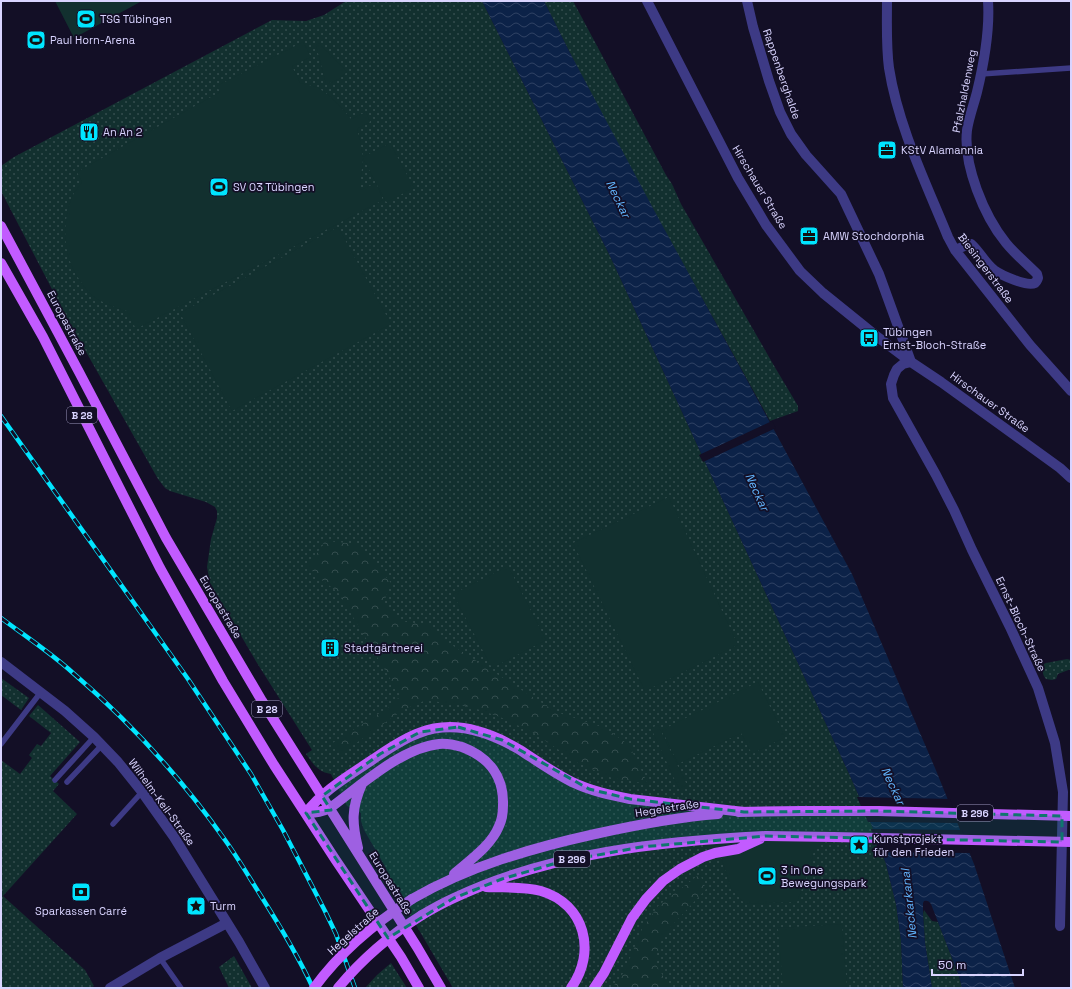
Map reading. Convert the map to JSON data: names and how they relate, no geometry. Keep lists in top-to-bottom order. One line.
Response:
{"streets":{"main road":["Europastraße","B 28","Hegelstraße","B 296"],"street":["Rappenberghalde","Pfalzhaldenweg","Hirschauer Straße","Biesingerstraße","Ernst-Bloch-Straße","Wilhelm-Keil-Straße"]},"crossings":[["Rappenberghalde","Hirschauer Straße"],["Rappenberghalde","Ernst-Bloch-Straße"],["Pfalzhaldenweg","Biesingerstraße"],["Hirschauer Straße","Ernst-Bloch-Straße"]],"water":["Neckar","Neckarkanal"],"places":{"sports":["TSG Tübingen","Paul Horn-Arena","SV 03 Tübingen","3 in One Bewegungspark"],"restaurant":["An An 2"],"office":["KStV Alamannia","AMW Stochdorphia"],"bus stop":["Tübingen Ernst-Bloch-Straße"],"building":["Stadtgärtnerei"],"place":["Kunstprojekt für den Frieden","Turm"],"bank":["Sparkassen Carré"]},"scale_bar":"50 m"}
